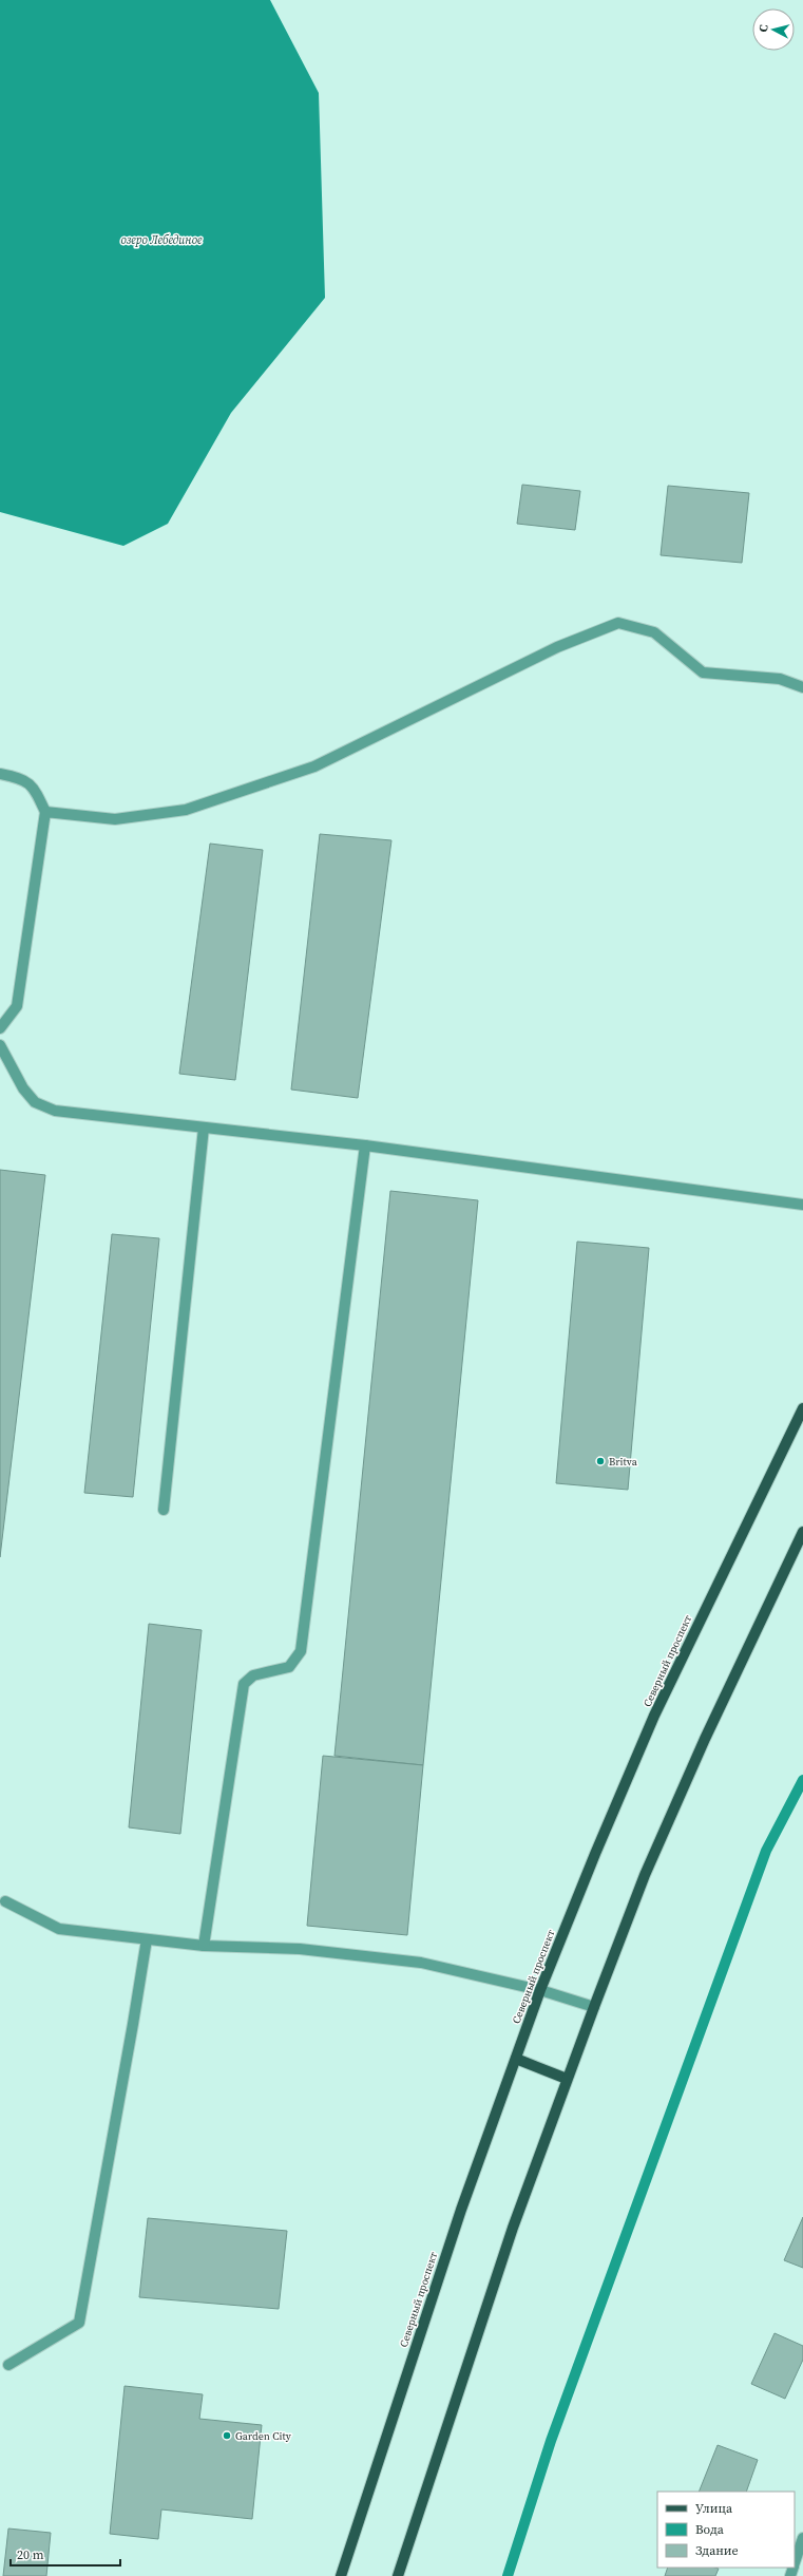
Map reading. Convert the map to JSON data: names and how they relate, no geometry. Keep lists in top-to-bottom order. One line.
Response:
{"streets":{"main road":["Северный проспект"]},"water":["озеро Лебединое"],"places":["Britva","Garden City"],"legend":["Улица","Вода","Здание"],"scale_bar":"20 m","north":"left"}
